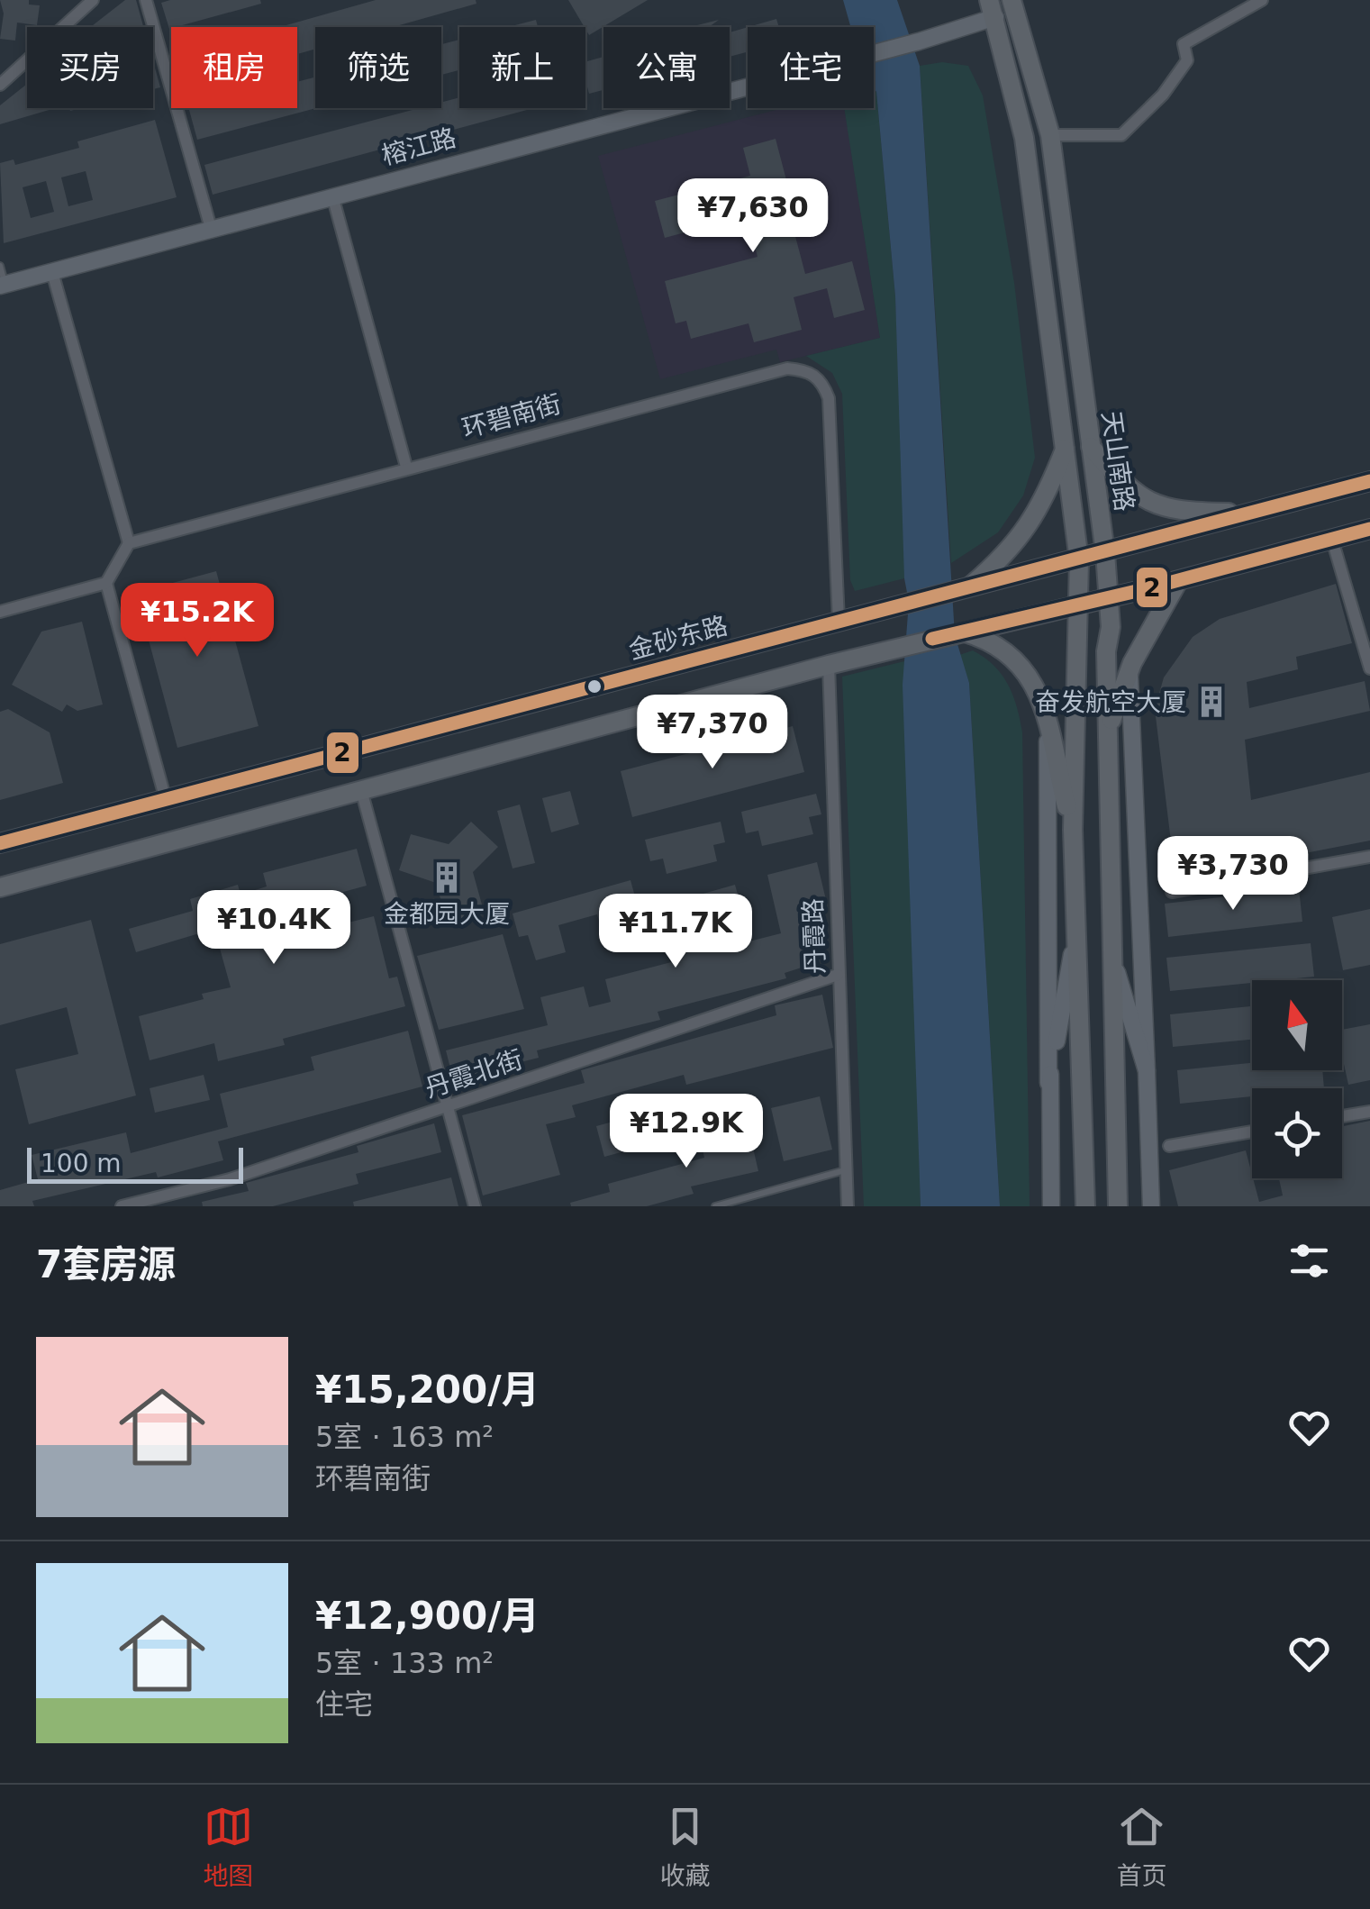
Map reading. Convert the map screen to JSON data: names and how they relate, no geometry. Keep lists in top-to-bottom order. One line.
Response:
{"streets":{"main road":["榕江路","天山南路","金砂东路"],"street":["环碧南街","丹霞路","丹霞北街"]},"crossings":[["榕江路","天山南路"],["环碧南街","金砂东路"],["天山南路","金砂东路"],["丹霞路","丹霞北街"]],"places":{"building":["奋发航空大厦","金都园大厦"]},"lines":["transit line 2"],"scale_bar":"100 m","north":"top","page":{"chip":["买房","租房","筛选","新上","公寓","住宅"],"price":["¥7,630","¥15.2K","¥7,370","¥3,730","¥10.4K","¥11.7K","¥12.9K"],"scale":"100 m","heading":"7套房源","list":[{"name":"¥15,200/月","note":"5室 · 163 m² · 环碧南街"},{"name":"¥12,900/月","note":"5室 · 133 m² · 住宅"}],"tabs":["地图","收藏","首页"]}}
